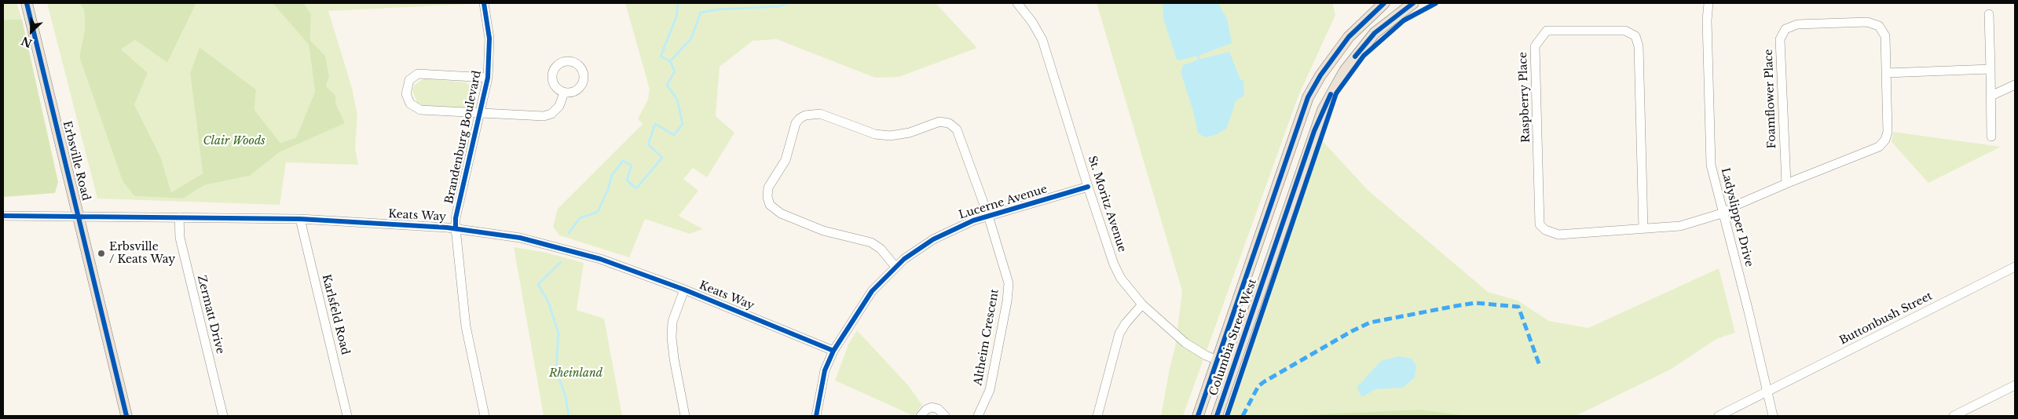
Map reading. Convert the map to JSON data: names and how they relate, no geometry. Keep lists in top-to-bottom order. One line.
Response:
{"streets":{"main road":["Erbsville Road","Columbia Street West"],"street":["Raspberry Place","Foamflower Place","Brandenburg Boulevard","Lucerne Avenue","St. Moritz Avenue","Keats Way","Ladyslipper Drive","Zermatt Drive","Karlsfeld Road","Buttonbush Street","Altheim Crescent"]},"crossings":[["Raspberry Place","Foamflower Place"],["Raspberry Place","Ladyslipper Drive"],["Foamflower Place","Ladyslipper Drive"],["Brandenburg Boulevard","Keats Way"],["Erbsville Road","Keats Way"],["Lucerne Avenue","St. Moritz Avenue"],["Lucerne Avenue","Keats Way"],["Lucerne Avenue","Altheim Crescent"],["St. Moritz Avenue","Columbia Street West"],["Keats Way","Zermatt Drive"],["Keats Way","Karlsfeld Road"],["Ladyslipper Drive","Buttonbush Street"]],"parks":["Clair Woods","Rheinland"],"places":["Erbsville / Keats Way"],"north":"bottom left"}
